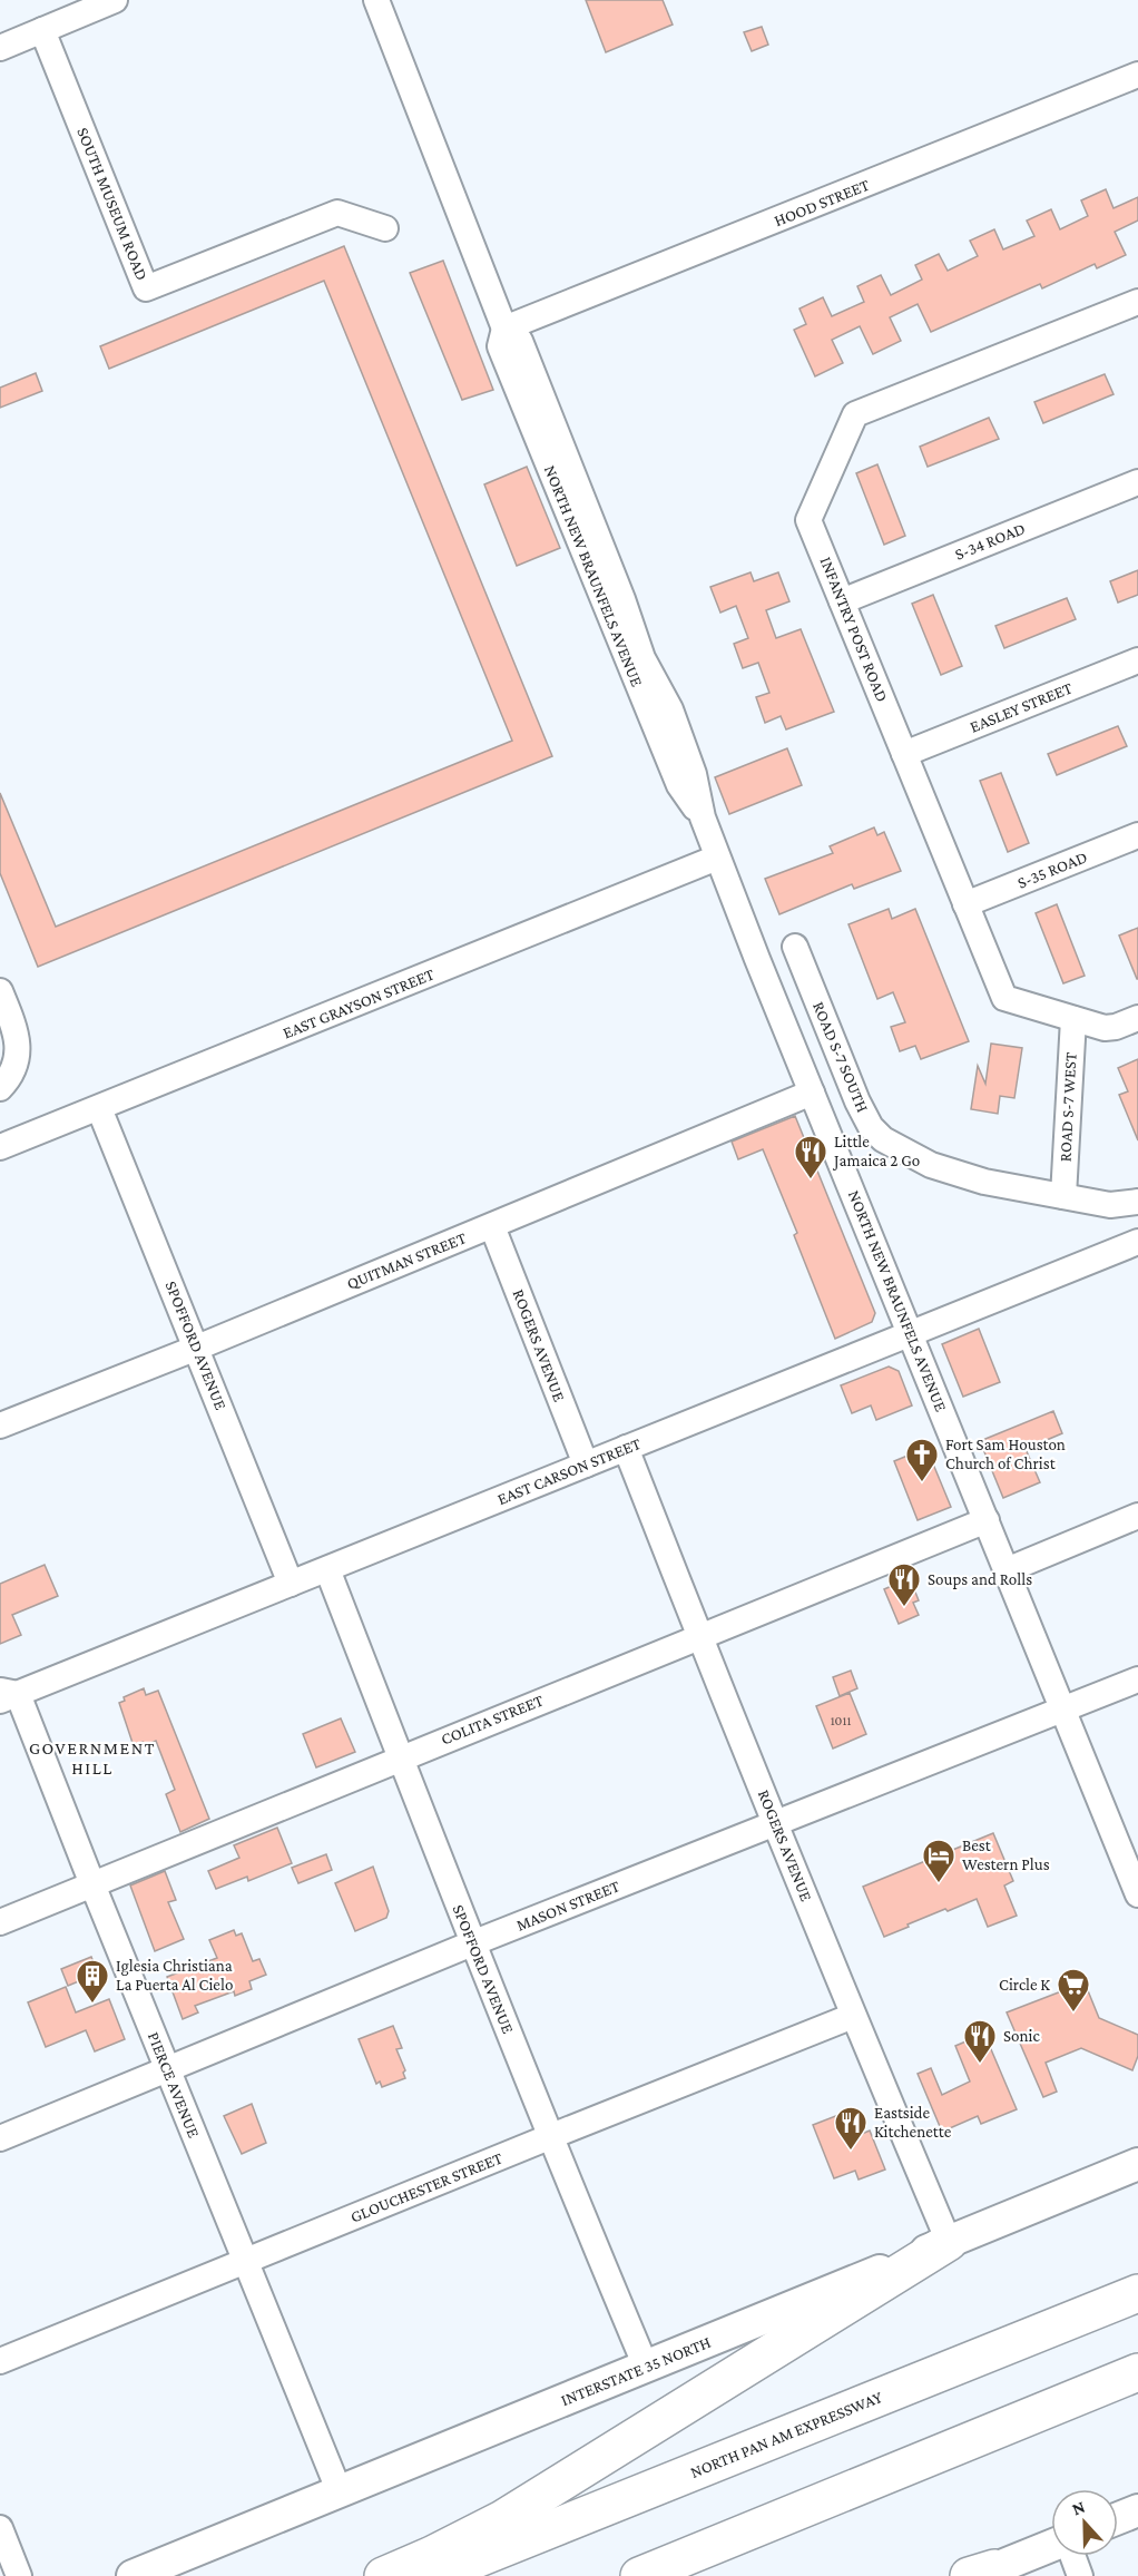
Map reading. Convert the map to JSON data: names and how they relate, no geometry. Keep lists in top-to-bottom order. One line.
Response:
{"streets":{"highway":["NORTH PAN AM EXPRESSWAY"],"main road":["INTERSTATE 35 NORTH"],"street":["HOOD STREET","SOUTH MUSEUM ROAD","S-34 ROAD","NORTH NEW BRAUNFELS AVENUE","INFANTRY POST ROAD","EASLEY STREET","S-35 ROAD","EAST GRAYSON STREET","ROAD S-7 SOUTH","ROAD S-7 WEST","QUITMAN STREET","SPOFFORD AVENUE","ROGERS AVENUE","EAST CARSON STREET","COLITA STREET","MASON STREET","PIERCE AVENUE","GLOUCHESTER STREET"]},"crossings":[["HOOD STREET","NORTH NEW BRAUNFELS AVENUE"],["S-34 ROAD","INFANTRY POST ROAD"],["NORTH NEW BRAUNFELS AVENUE","EAST GRAYSON STREET"],["NORTH NEW BRAUNFELS AVENUE","QUITMAN STREET"],["NORTH NEW BRAUNFELS AVENUE","EAST CARSON STREET"],["NORTH NEW BRAUNFELS AVENUE","COLITA STREET"],["NORTH NEW BRAUNFELS AVENUE","MASON STREET"],["INFANTRY POST ROAD","EASLEY STREET"],["INFANTRY POST ROAD","S-35 ROAD"],["INFANTRY POST ROAD","ROAD S-7 WEST"],["EAST GRAYSON STREET","SPOFFORD AVENUE"],["ROAD S-7 SOUTH","ROAD S-7 WEST"],["QUITMAN STREET","SPOFFORD AVENUE"],["QUITMAN STREET","ROGERS AVENUE"],["SPOFFORD AVENUE","EAST CARSON STREET"],["SPOFFORD AVENUE","COLITA STREET"],["SPOFFORD AVENUE","MASON STREET"],["SPOFFORD AVENUE","GLOUCHESTER STREET"],["SPOFFORD AVENUE","INTERSTATE 35 NORTH"],["ROGERS AVENUE","EAST CARSON STREET"],["ROGERS AVENUE","COLITA STREET"],["ROGERS AVENUE","MASON STREET"],["ROGERS AVENUE","GLOUCHESTER STREET"],["ROGERS AVENUE","INTERSTATE 35 NORTH"],["EAST CARSON STREET","PIERCE AVENUE"],["COLITA STREET","PIERCE AVENUE"],["MASON STREET","PIERCE AVENUE"],["PIERCE AVENUE","GLOUCHESTER STREET"],["PIERCE AVENUE","INTERSTATE 35 NORTH"]],"districts":["GOVERNMENT HILL"],"places":{"restaurant":["Little Jamaica 2 Go","Soups and Rolls","Sonic","Eastside Kitchenette"],"church":["Fort Sam Houston Church of Christ"],"hotel":["Best Western Plus"],"building":["Iglesia Christiana La Puerta Al Cielo"],"supermarket":["Circle K"]},"house_numbers":["1011"],"north":"top"}
